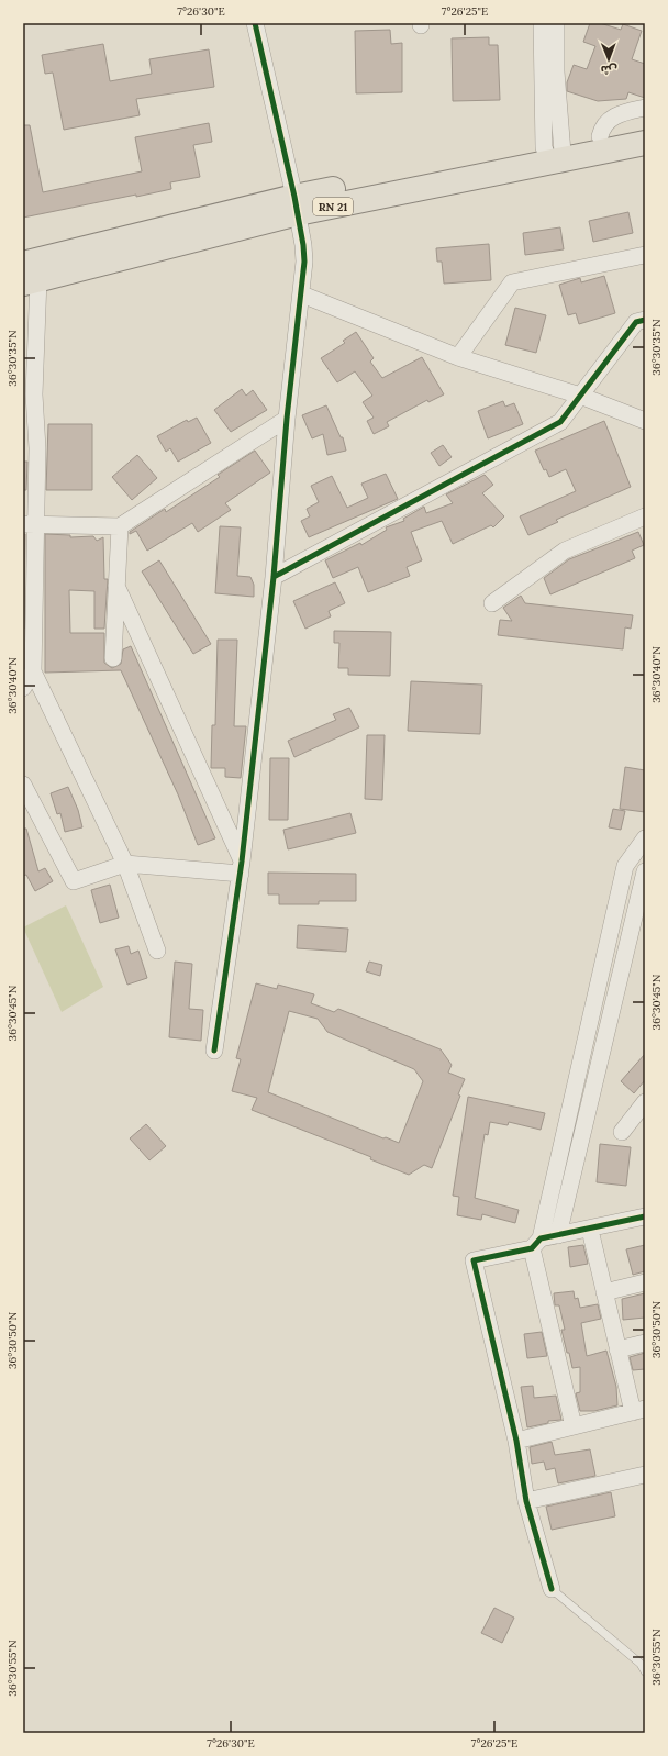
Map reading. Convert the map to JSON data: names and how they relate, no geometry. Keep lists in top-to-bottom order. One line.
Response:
{"streets":{"main road":["RN 21"]},"north":"bottom","coordinates":["7°26'30\"E","7°26'25\"E","36°30'35\"N","36°30'40\"N","36°30'45\"N","36°30'50\"N","36°30'55\"N"]}
